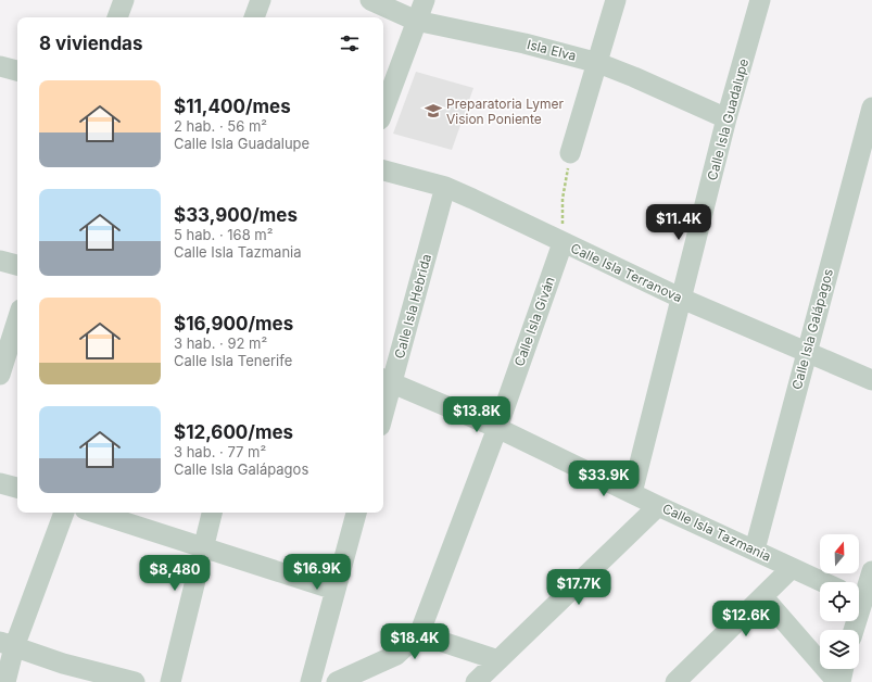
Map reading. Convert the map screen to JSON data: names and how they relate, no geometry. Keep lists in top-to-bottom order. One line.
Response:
{"streets":{"street":["Isla Elva","Calle Isla Guadalupe","Calle Isla Terranova","Calle Isla Hebrida","Calle Isla Giván","Calle Isla Galápagos","Calle Isla Tazmania"]},"crossings":[["Isla Elva","Calle Isla Guadalupe"],["Calle Isla Guadalupe","Calle Isla Terranova"],["Calle Isla Guadalupe","Calle Isla Tazmania"],["Calle Isla Terranova","Calle Isla Hebrida"],["Calle Isla Terranova","Calle Isla Giván"],["Calle Isla Terranova","Calle Isla Galápagos"],["Calle Isla Hebrida","Calle Isla Tazmania"],["Calle Isla Giván","Calle Isla Tazmania"],["Calle Isla Galápagos","Calle Isla Tazmania"]],"places":{"school or university":["Preparatoria Lymer Vision Poniente"]},"north":"top","page":{"heading":"8 viviendas","list":[{"name":"$11,400/mes","note":"2 hab. · 56 m² · Calle Isla Guadalupe"},{"name":"$33,900/mes","note":"5 hab. · 168 m² · Calle Isla Tazmania"},{"name":"$16,900/mes","note":"3 hab. · 92 m² · Calle Isla Tenerife"},{"name":"$12,600/mes","note":"3 hab. · 77 m² · Calle Isla Galápagos"}],"price":["$11.4K","$13.8K","$33.9K","$16.9K","$8,480","$17.7K","$12.6K","$18.4K"]}}
